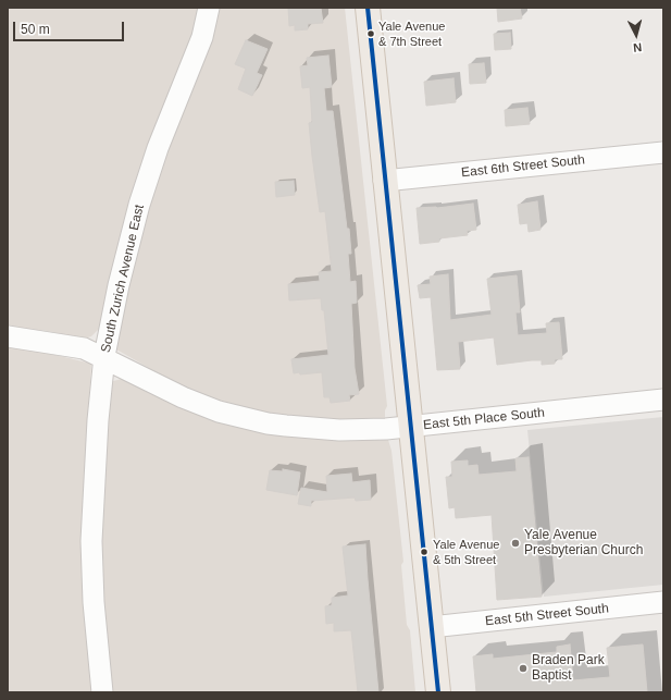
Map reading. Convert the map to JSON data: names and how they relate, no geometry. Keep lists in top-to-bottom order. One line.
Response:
{"streets":{"street":["East 6th Street South","South Zurich Avenue East","East 5th Place South","East 5th Street South"]},"crossings":[["South Zurich Avenue East","East 5th Place South"]],"places":["Yale Avenue & 7th Street","Yale Avenue Presbyterian Church","Yale Avenue & 5th Street","Braden Park Baptist"],"scale_bar":"50 m","north":"bottom"}
